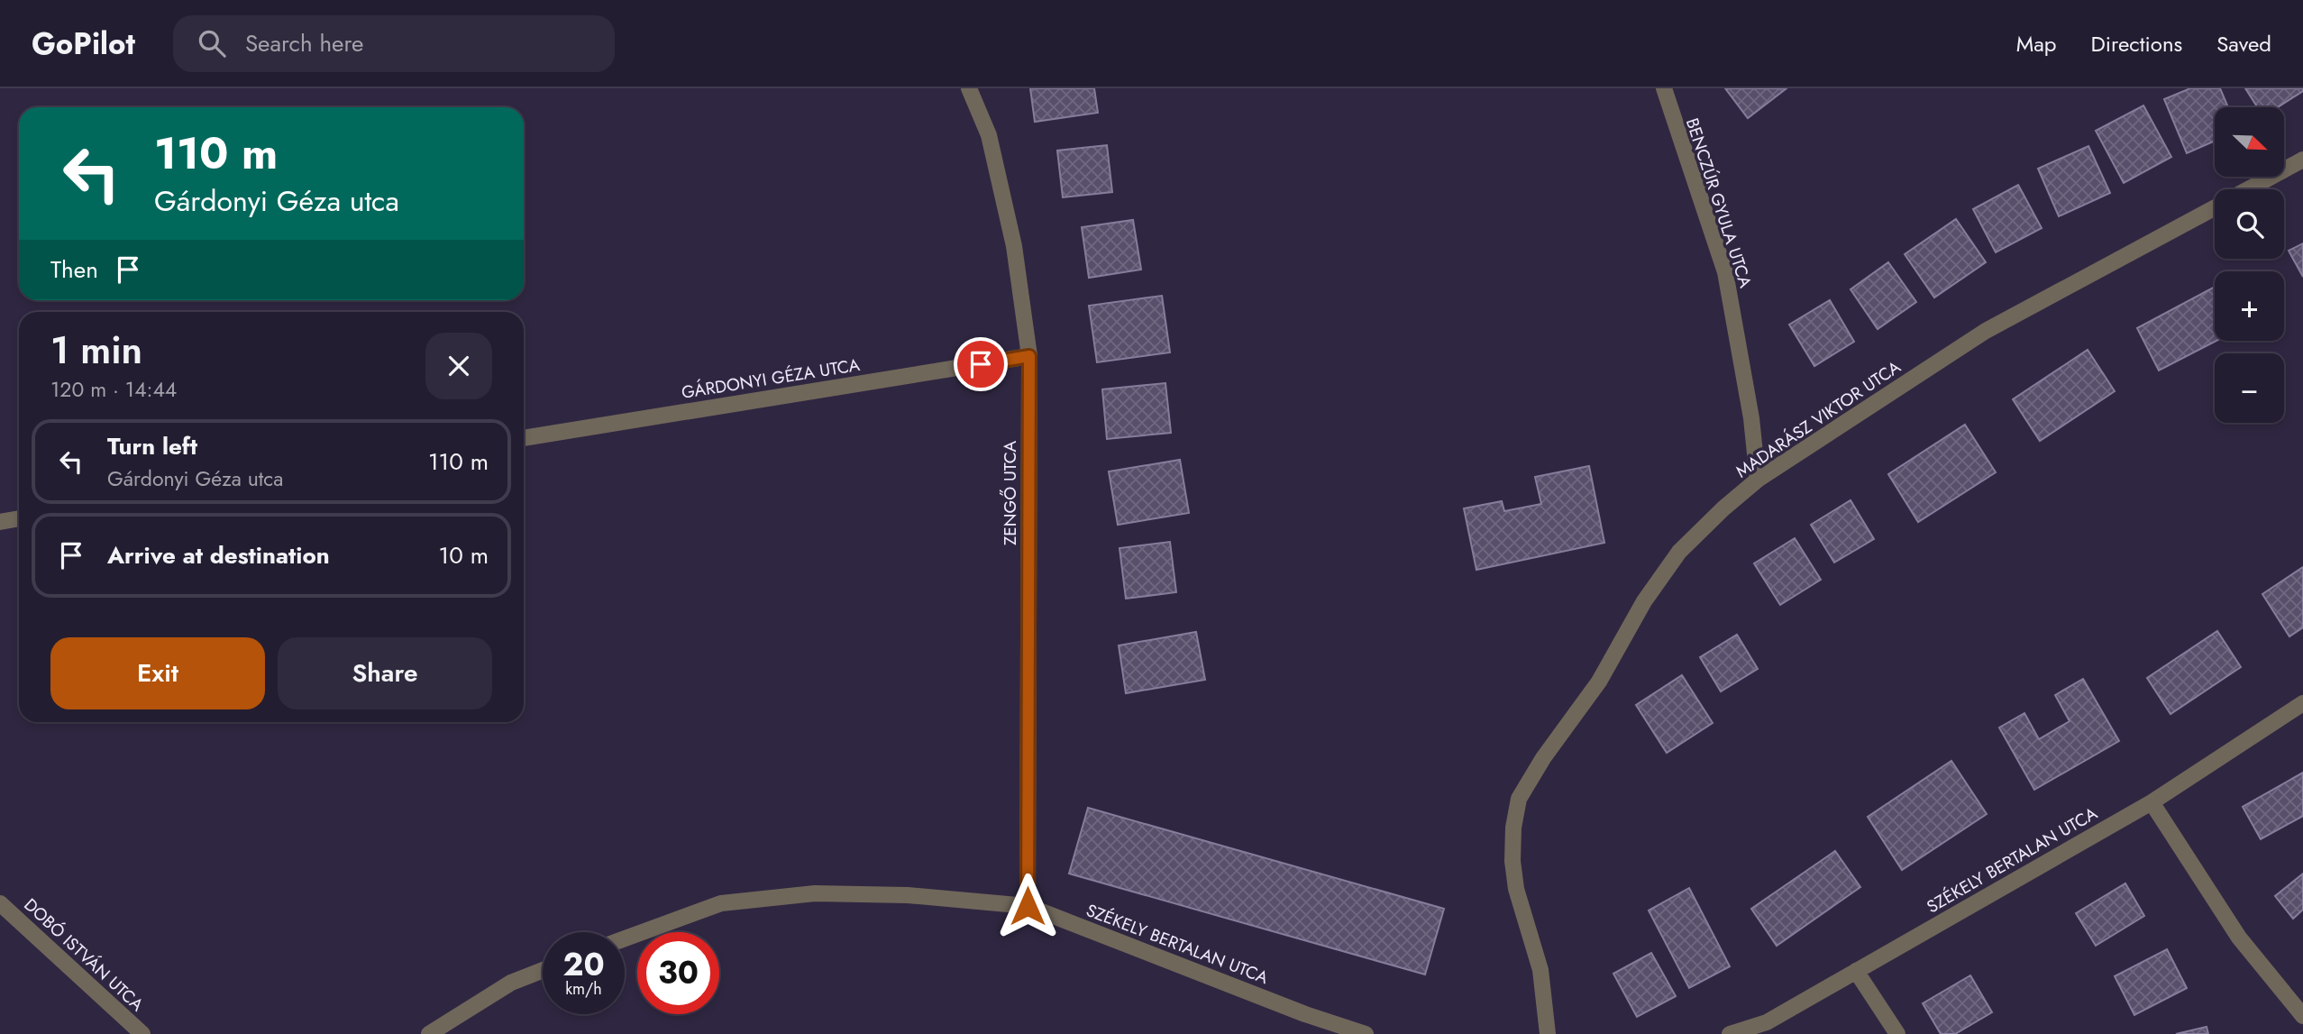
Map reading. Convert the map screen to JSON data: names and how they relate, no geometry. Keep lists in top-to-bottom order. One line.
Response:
{"streets":{"street":["BENCZÚR GYULA UTCA","GÁRDONYI GÉZA UTCA","MADARÁSZ VIKTOR UTCA","ZENGŐ UTCA","SZÉKELY BERTALAN UTCA","DOBÓ ISTVÁN UTCA"]},"crossings":[["BENCZÚR GYULA UTCA","MADARÁSZ VIKTOR UTCA"],["GÁRDONYI GÉZA UTCA","ZENGŐ UTCA"],["ZENGŐ UTCA","SZÉKELY BERTALAN UTCA"]],"north":"bottom right","page":{"header":"GoPilot","search":"Search here","nav":["Map","Directions","Saved"],"map_buttons":["+","−"],"turn":["110 m","Gárdonyi Géza utca"],"then":"Then","heading":["1 min","120 m · 14:44"],"list":[{"name":"Turn left","note":"Gárdonyi Géza utca","value":"110 m"},{"name":"Arrive at destination","value":"10 m"}],"buttons":["Exit","Share"],"speed":"20 km/h","limit":"30"}}
